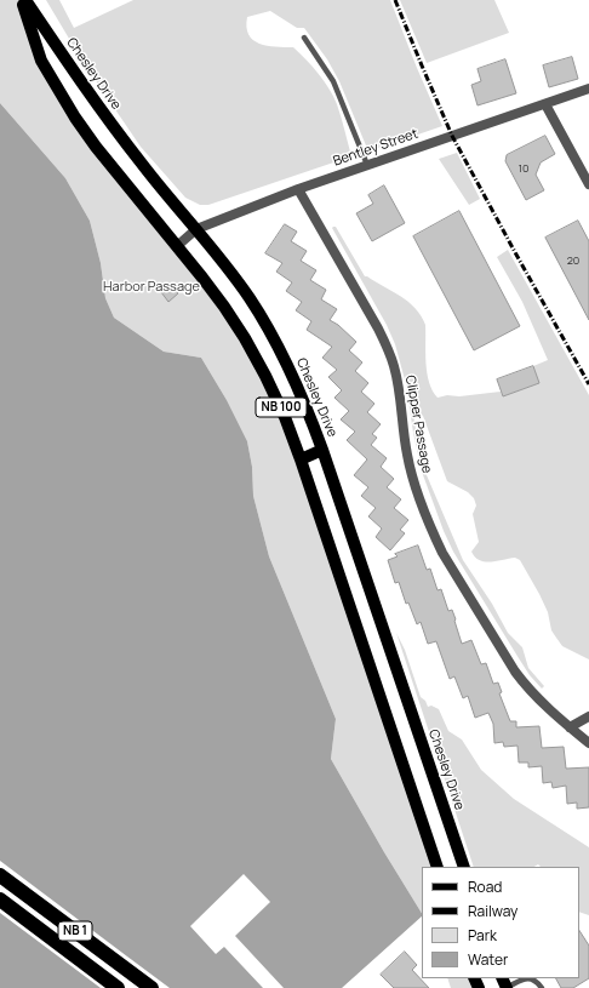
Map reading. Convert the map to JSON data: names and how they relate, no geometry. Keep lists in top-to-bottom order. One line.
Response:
{"streets":{"highway":["NB 1"],"main road":["Chesley Drive","NB 100"],"street":["Bentley Street","Clipper Passage"]},"crossings":[["Chesley Drive","Bentley Street"],["Bentley Street","Clipper Passage"]],"parks":["Harbor Passage"],"house_numbers":["10","20"],"legend":["Road","Railway","Park","Water"]}
